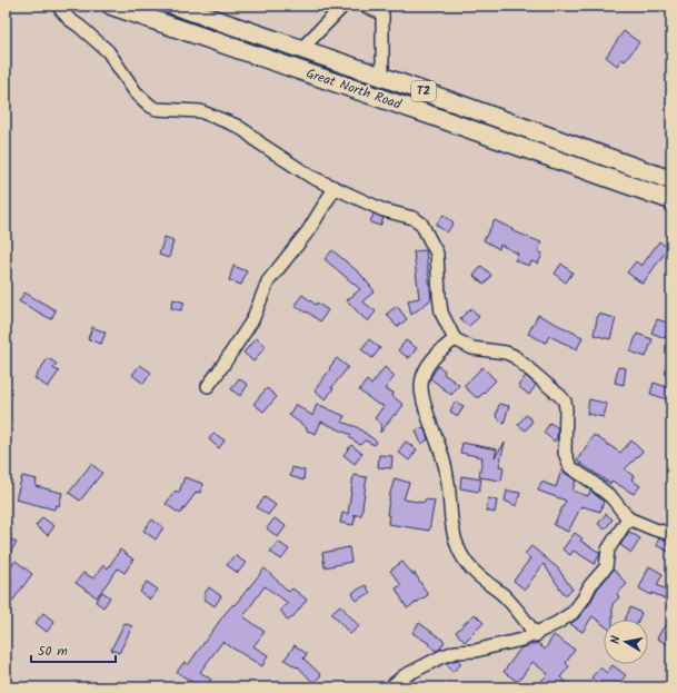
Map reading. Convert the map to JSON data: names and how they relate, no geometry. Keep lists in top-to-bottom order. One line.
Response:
{"streets":{"highway":["Great North Road","T2"]},"scale_bar":"50 m","north":"left"}
